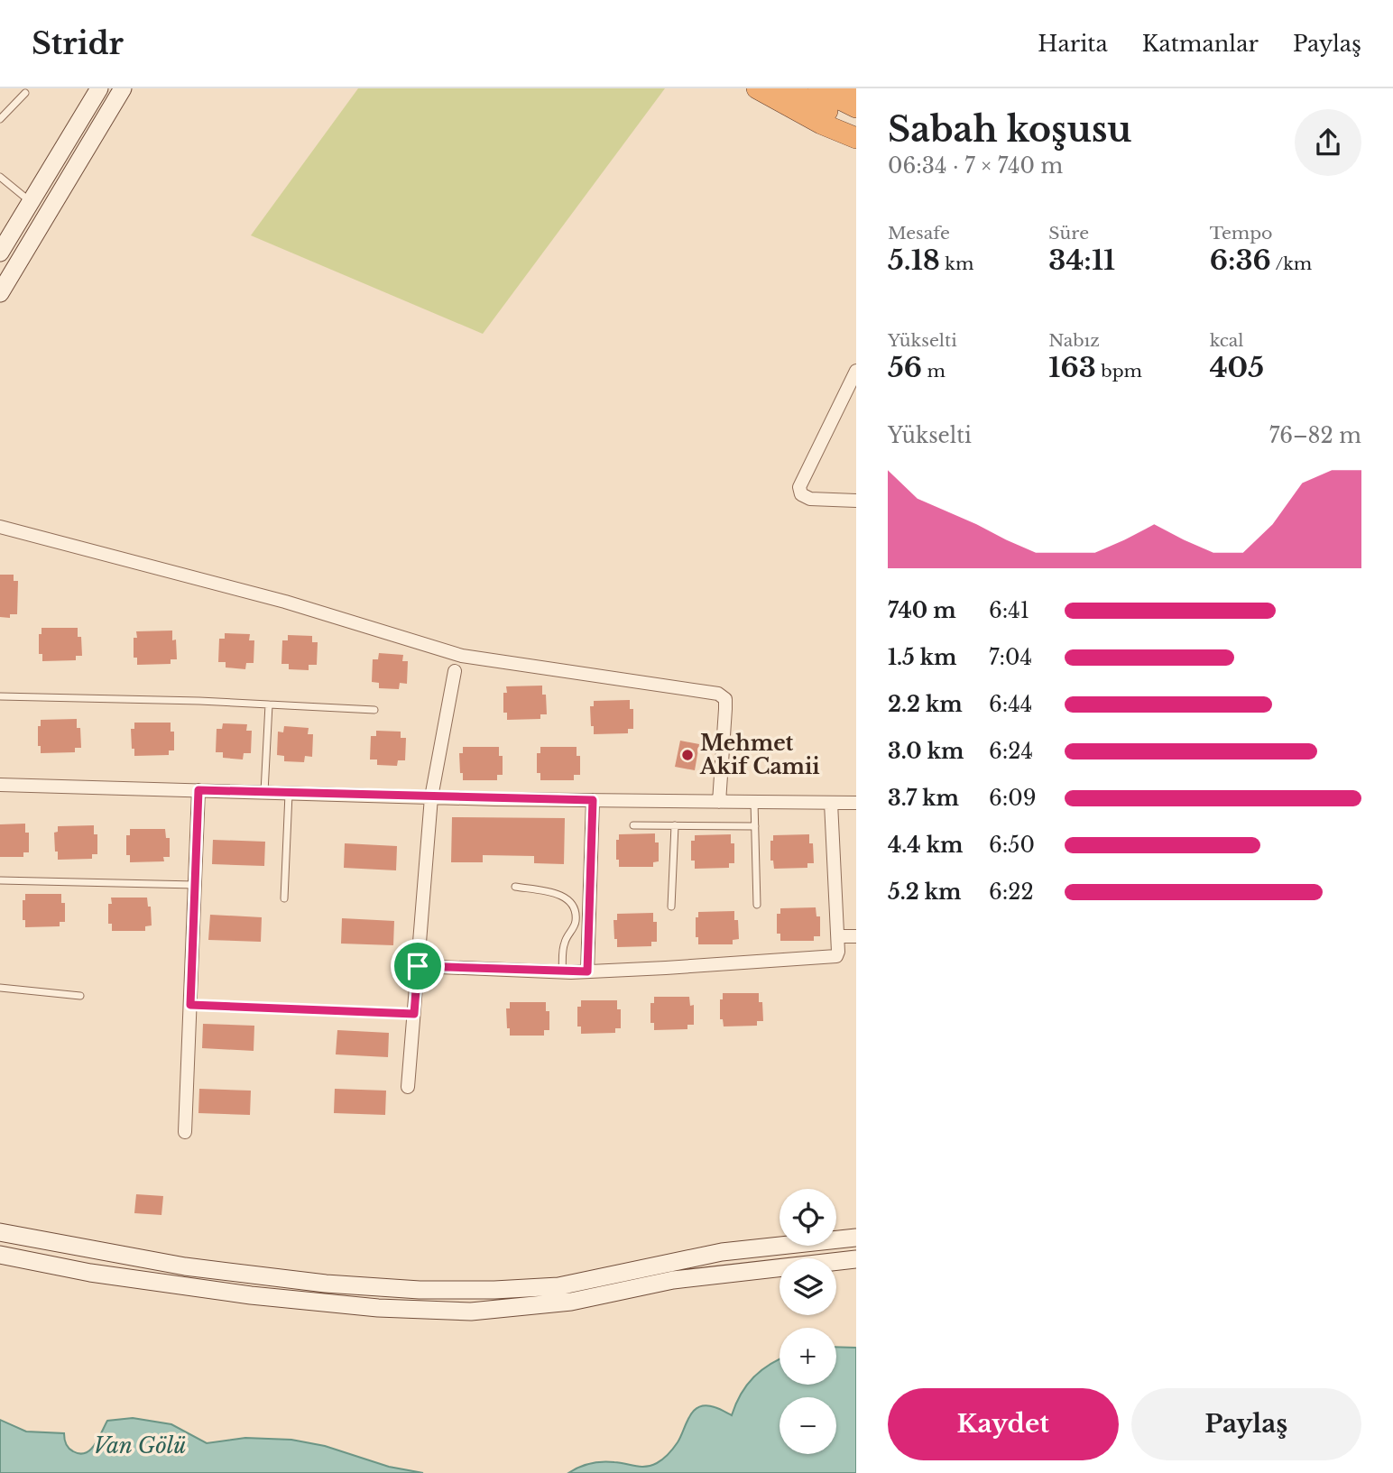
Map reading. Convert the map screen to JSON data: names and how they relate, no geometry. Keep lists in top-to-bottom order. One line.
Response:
{"water":["Van Gölü"],"places":["Mehmet Akif Camii"],"page":{"header":"Stridr","nav":["Harita","Katmanlar","Paylaş"],"heading":["Sabah koşusu","06:34 · 7 × 740 m"],"stats":[["Mesafe","5.18 km"],["Süre","34:11"],["Tempo","6:36 /km"],["Yükselti","56 m"],["Nabız","163 bpm"],["kcal","405"]],"chart":["Yükselti","76–82 m"],"list":[{"name":"740 m","note":"6:41"},{"name":"1.5 km","note":"7:04"},{"name":"2.2 km","note":"6:44"},{"name":"3.0 km","note":"6:24"},{"name":"3.7 km","note":"6:09"},{"name":"4.4 km","note":"6:50"},{"name":"5.2 km","note":"6:22"}],"map_buttons":["+","−"],"buttons":["Kaydet","Paylaş"]}}
